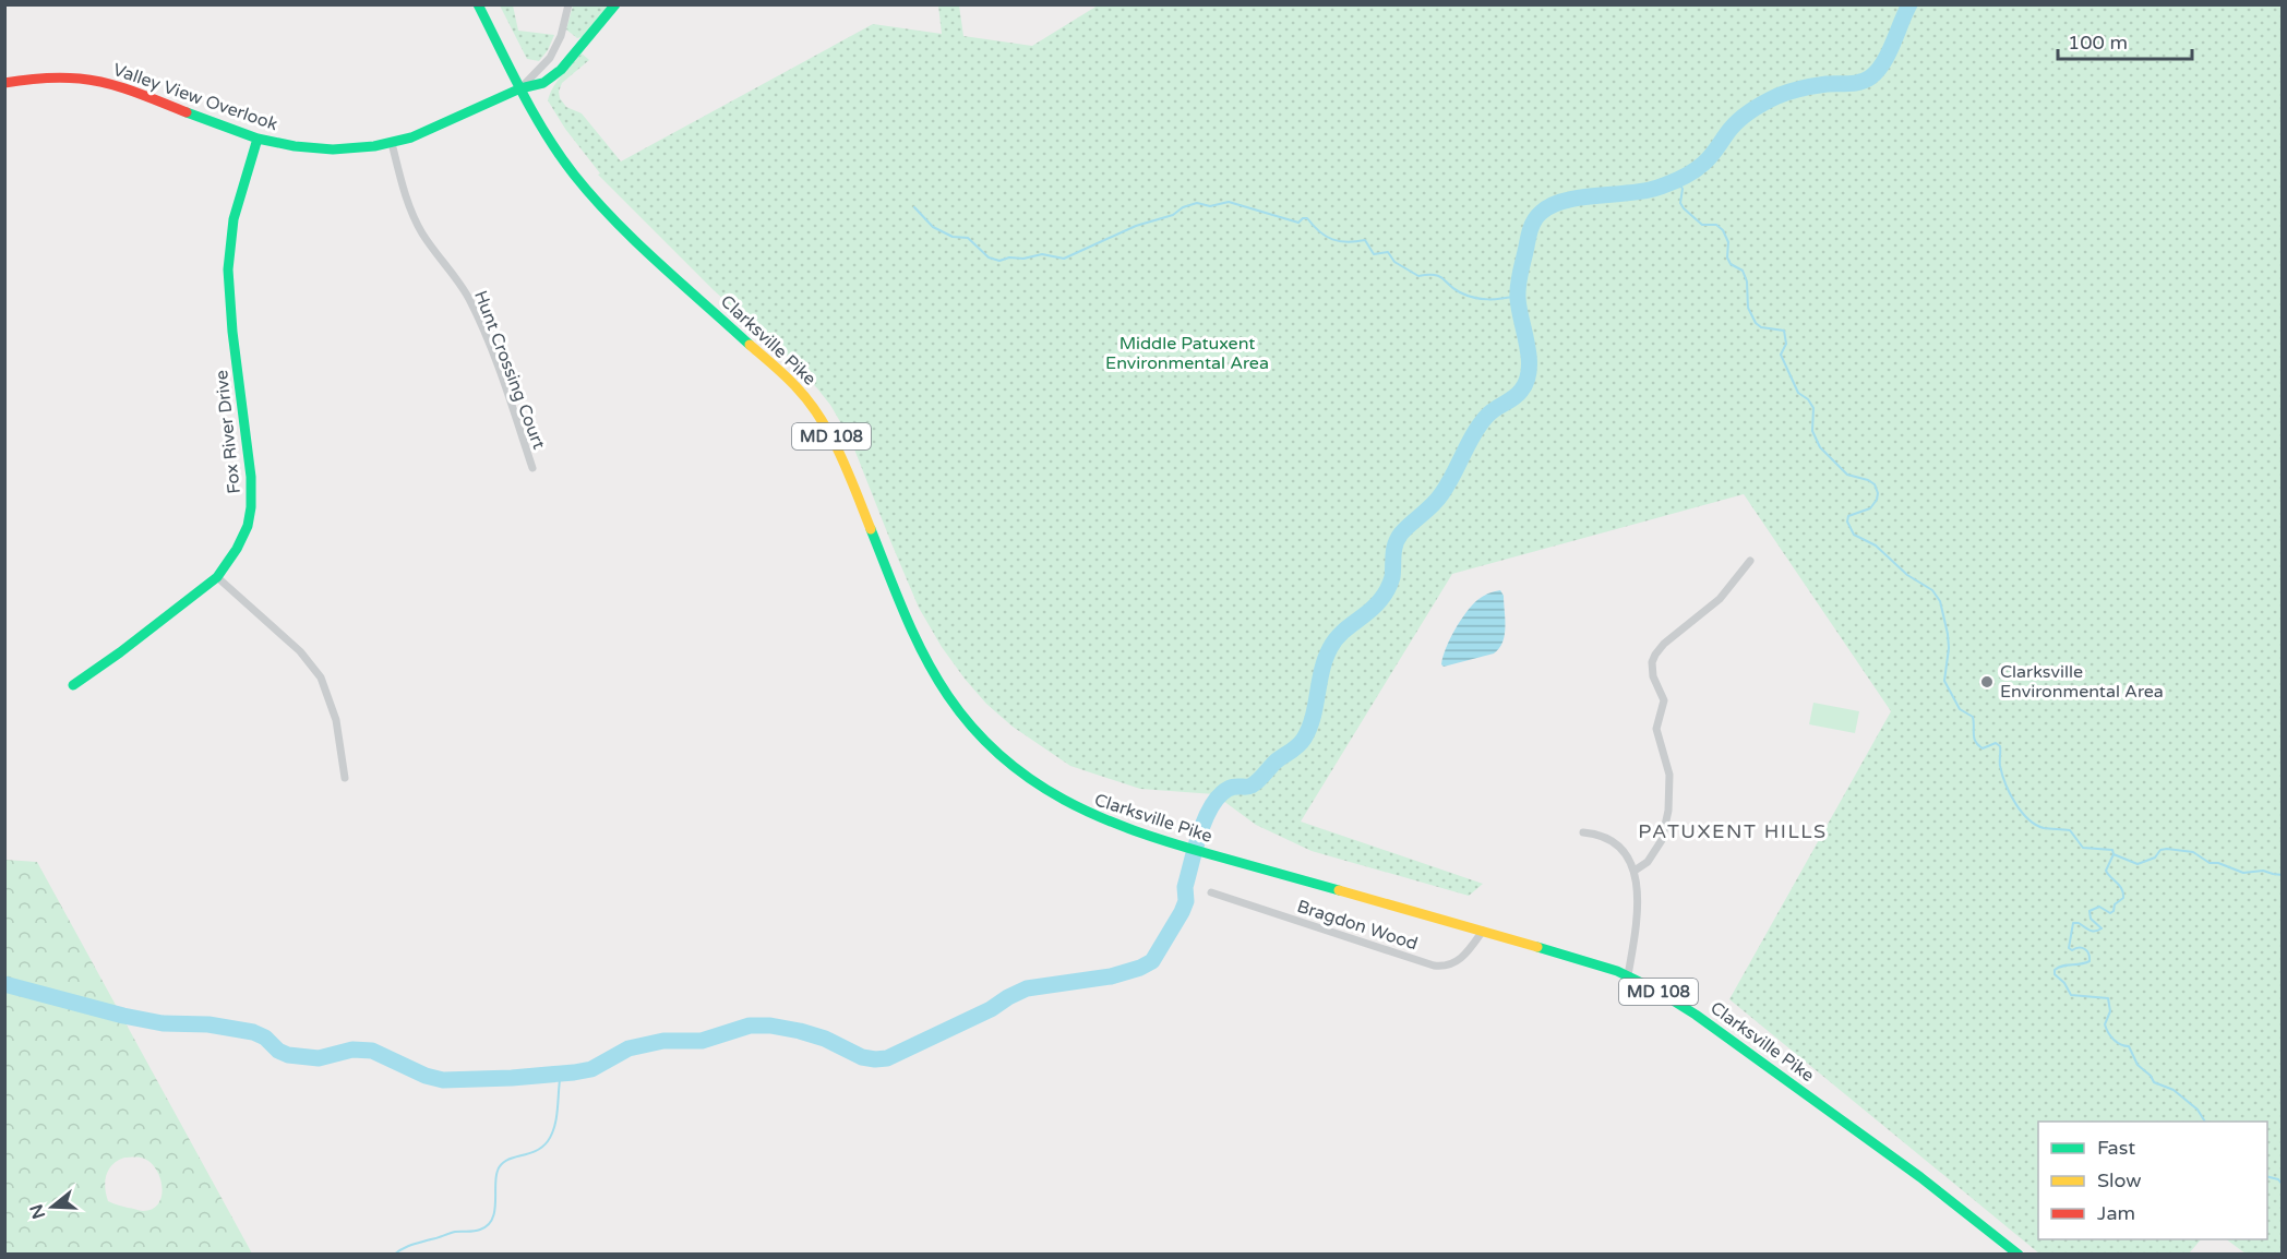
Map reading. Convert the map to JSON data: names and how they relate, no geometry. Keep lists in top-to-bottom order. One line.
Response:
{"streets":{"main road":["Valley View Overlook","Clarksville Pike","Fox River Drive","MD 108"],"street":["Hunt Crossing Court","Bragdon Wood"]},"crossings":[["Valley View Overlook","Clarksville Pike"],["Valley View Overlook","Hunt Crossing Court"],["Valley View Overlook","Fox River Drive"],["Clarksville Pike","Bragdon Wood"]],"districts":["PATUXENT HILLS"],"parks":["Middle Patuxent Environmental Area"],"places":["Clarksville Environmental Area"],"legend":["Fast","Slow","Jam"],"scale_bar":"100 m","north":"left"}
